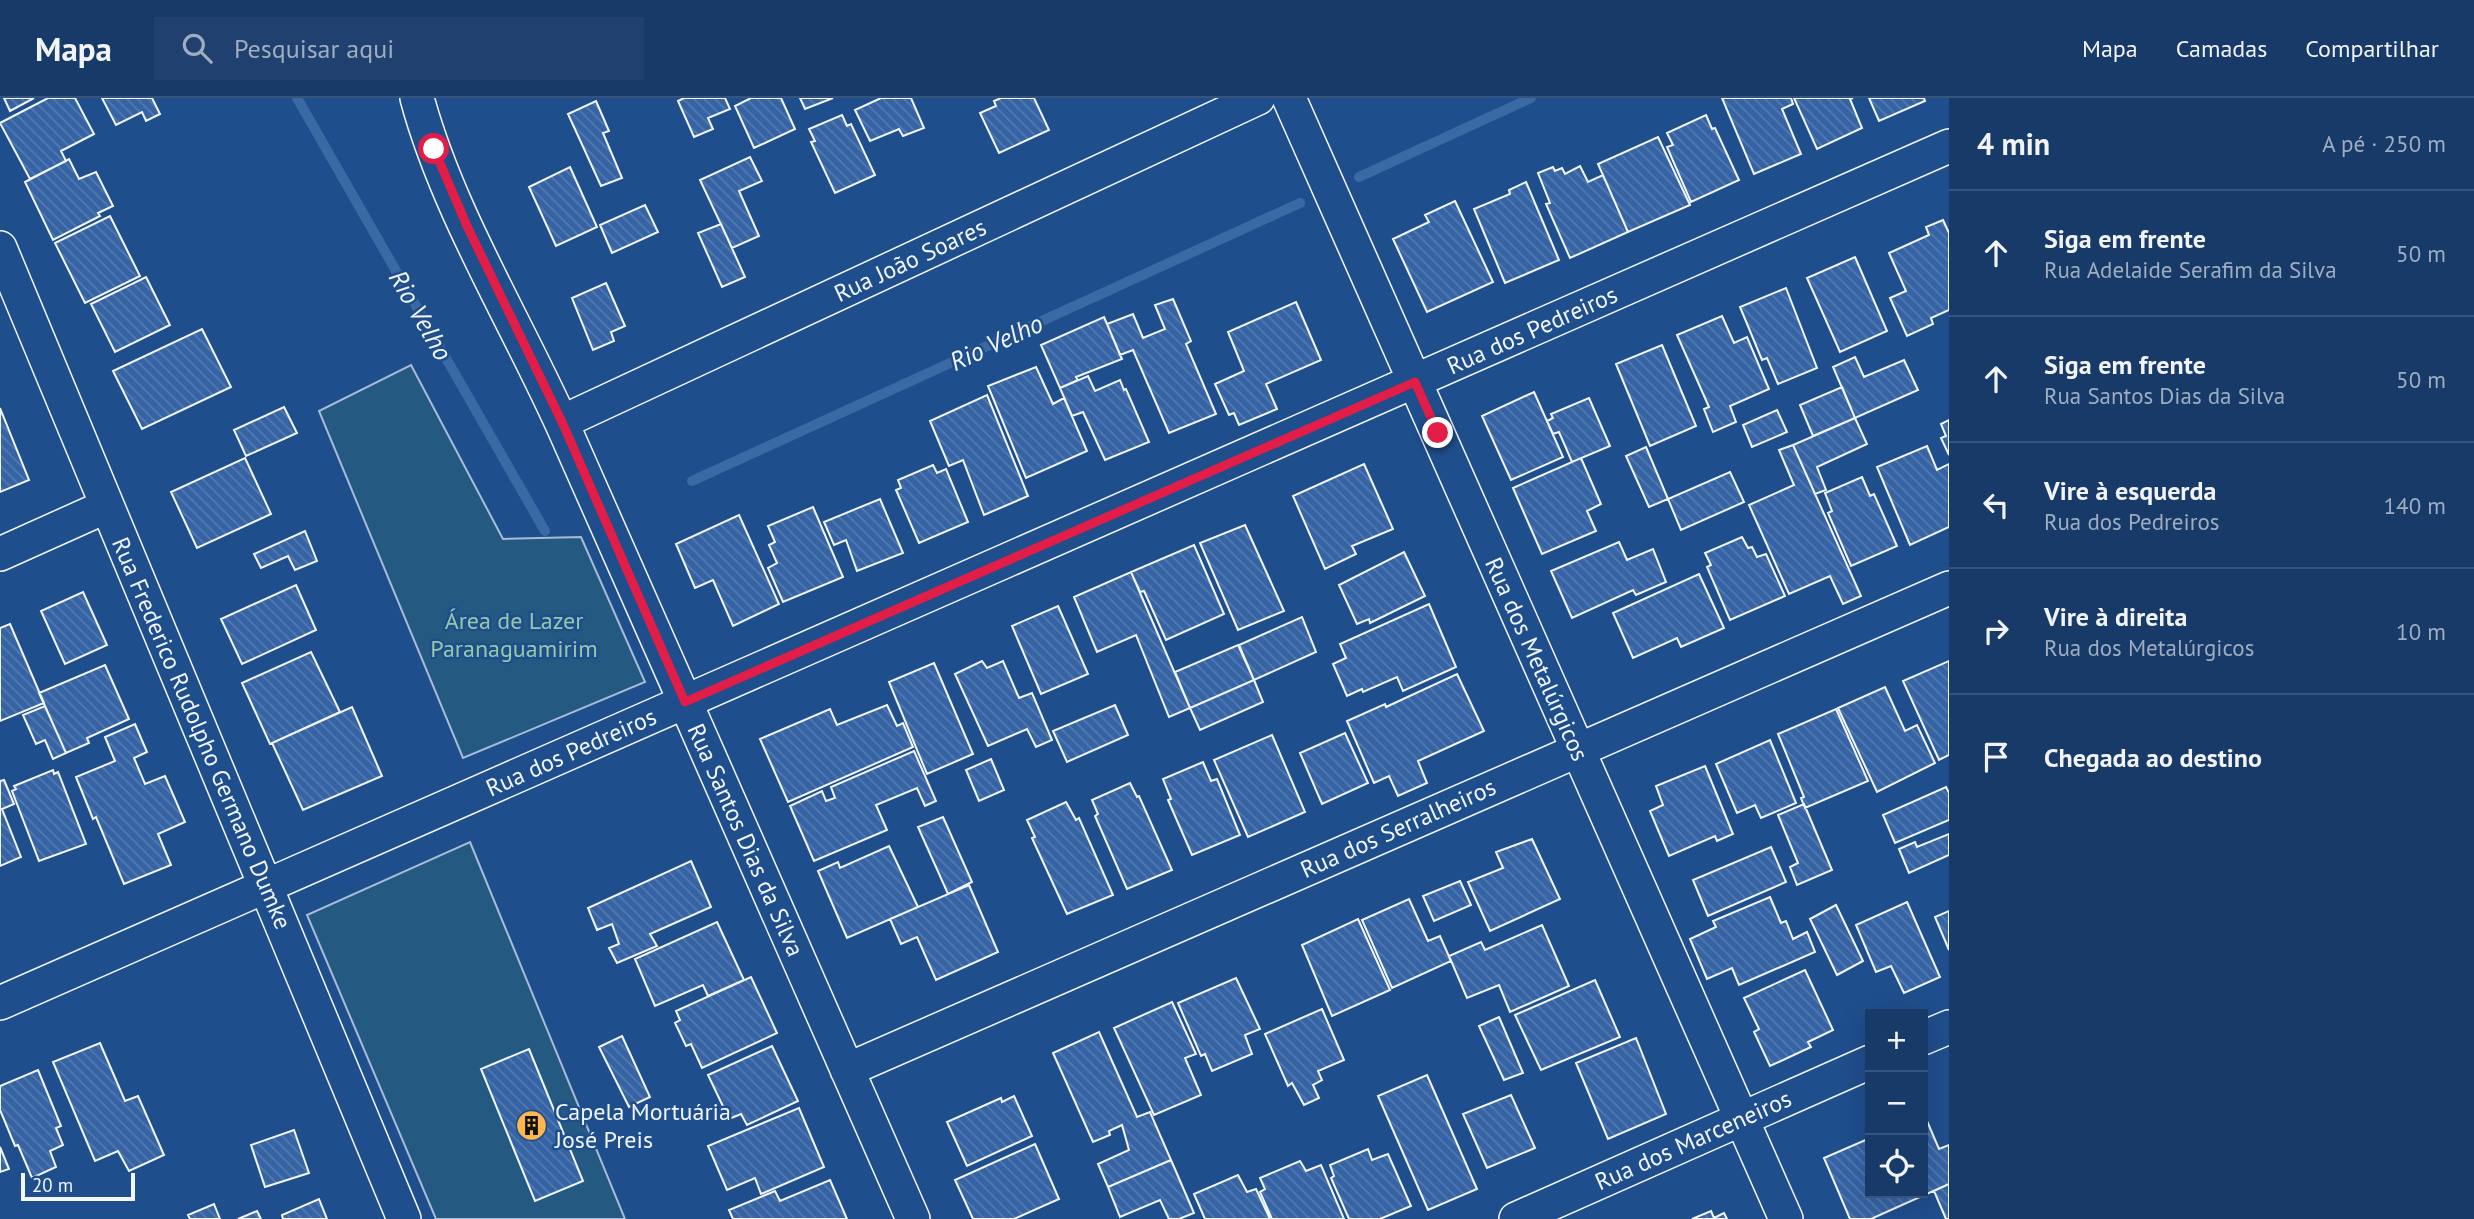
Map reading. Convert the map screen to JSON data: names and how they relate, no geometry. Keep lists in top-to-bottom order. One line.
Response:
{"streets":{"street":["Rua João Soares","Rua dos Pedreiros","Rua dos Metalúrgicos","Rua Frederico Rudolpho Germano Dumke","Rua dos Serralheiros","Rua Santos Dias da Silva","Rua dos Marceneiros"]},"crossings":[["Rua João Soares","Rua Santos Dias da Silva"],["Rua dos Pedreiros","Rua dos Metalúrgicos"],["Rua dos Pedreiros","Rua Frederico Rudolpho Germano Dumke"],["Rua dos Pedreiros","Rua Santos Dias da Silva"],["Rua dos Metalúrgicos","Rua dos Serralheiros"],["Rua dos Metalúrgicos","Rua dos Marceneiros"],["Rua dos Serralheiros","Rua Santos Dias da Silva"]],"water":["Rio Velho"],"parks":["Área de Lazer Paranaguamirim"],"places":{"building":["Capela Mortuária José Preis"]},"scale_bar":"20 m","page":{"header":"Mapa","search":"Pesquisar aqui","nav":["Mapa","Camadas","Compartilhar"],"heading":["4 min","A pé · 250 m"],"list":[["Siga em frente","Rua Adelaide Serafim da Silva","50 m"],["Siga em frente","Rua Santos Dias da Silva","50 m"],["Vire à esquerda","Rua dos Pedreiros","140 m"],["Vire à direita","Rua dos Metalúrgicos","10 m"],"Chegada ao destino"],"map_buttons":["+","−"],"scale":"20 m"}}
